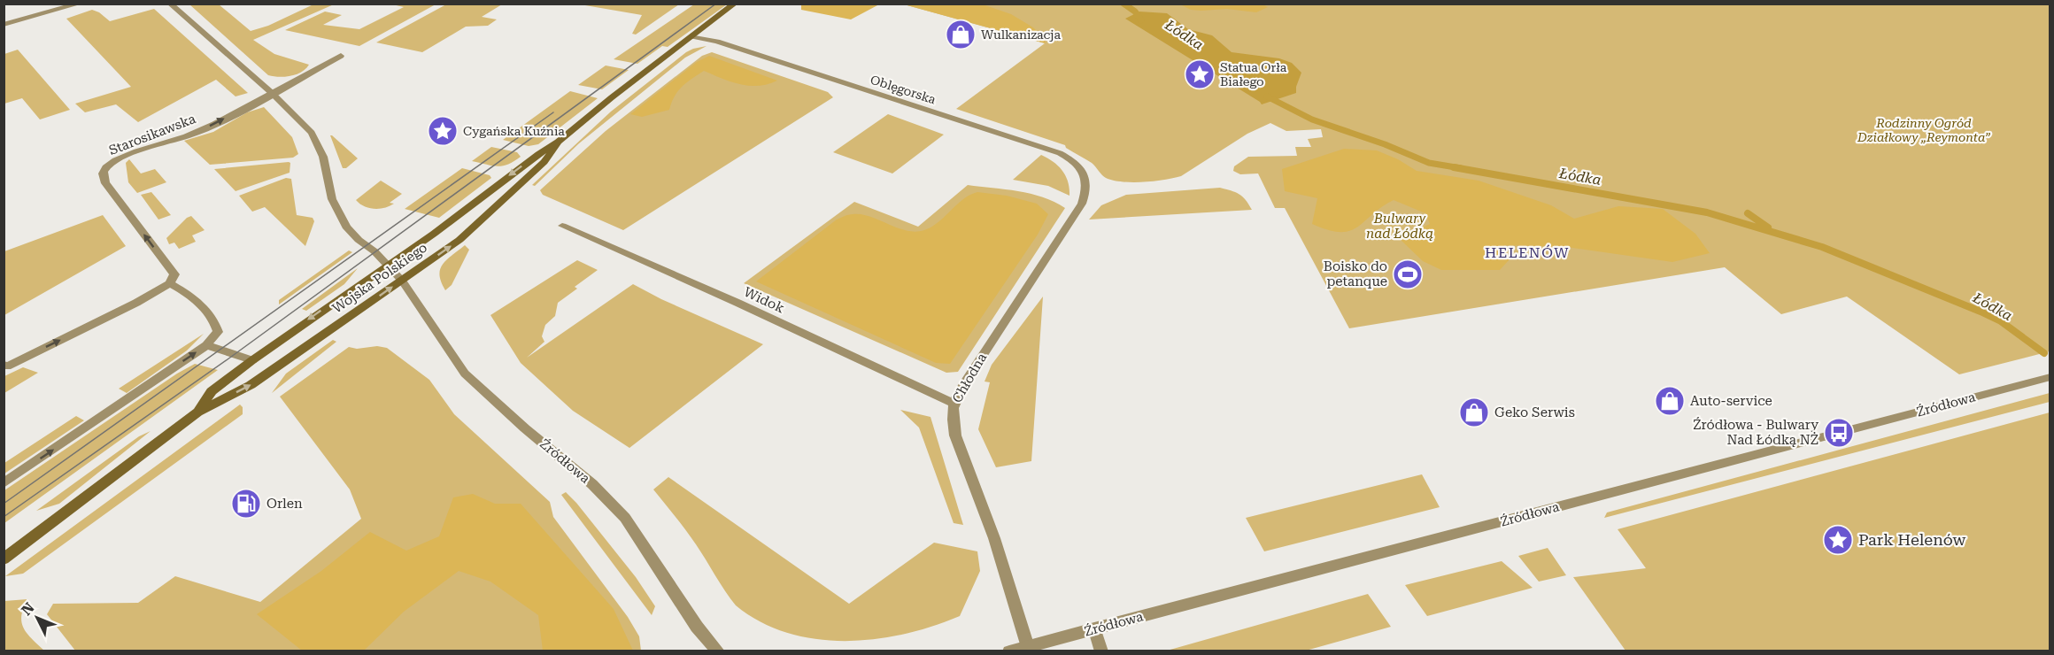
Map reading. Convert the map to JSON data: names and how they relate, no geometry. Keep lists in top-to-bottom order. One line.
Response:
{"streets":{"main road":["Wojska Polskiego"],"street":["Oblęgorska","Starosikawska","Widok","Chłodna","Źródłowa"]},"crossings":[["Oblęgorska","Wojska Polskiego"],["Oblęgorska","Chłodna"],["Starosikawska","Źródłowa"],["Wojska Polskiego","Źródłowa"],["Widok","Chłodna"],["Chłodna","Źródłowa"]],"districts":["HELENÓW"],"water":["Łódka"],"parks":["Rodzinny Ogród Działkowy „Reymonta”","Bulwary nad Łódką"],"places":{"shop":["Wulkanizacja","Auto-service","Geko Serwis"],"place":["Statua Orła Białego","Cygańska Kuźnia","Park Helenów"],"sports":["Boisko do petanque"],"bus stop":["Źródłowa - Bulwary Nad Łódką NŻ"],"fuel station":["Orlen"]},"north":"top left"}
